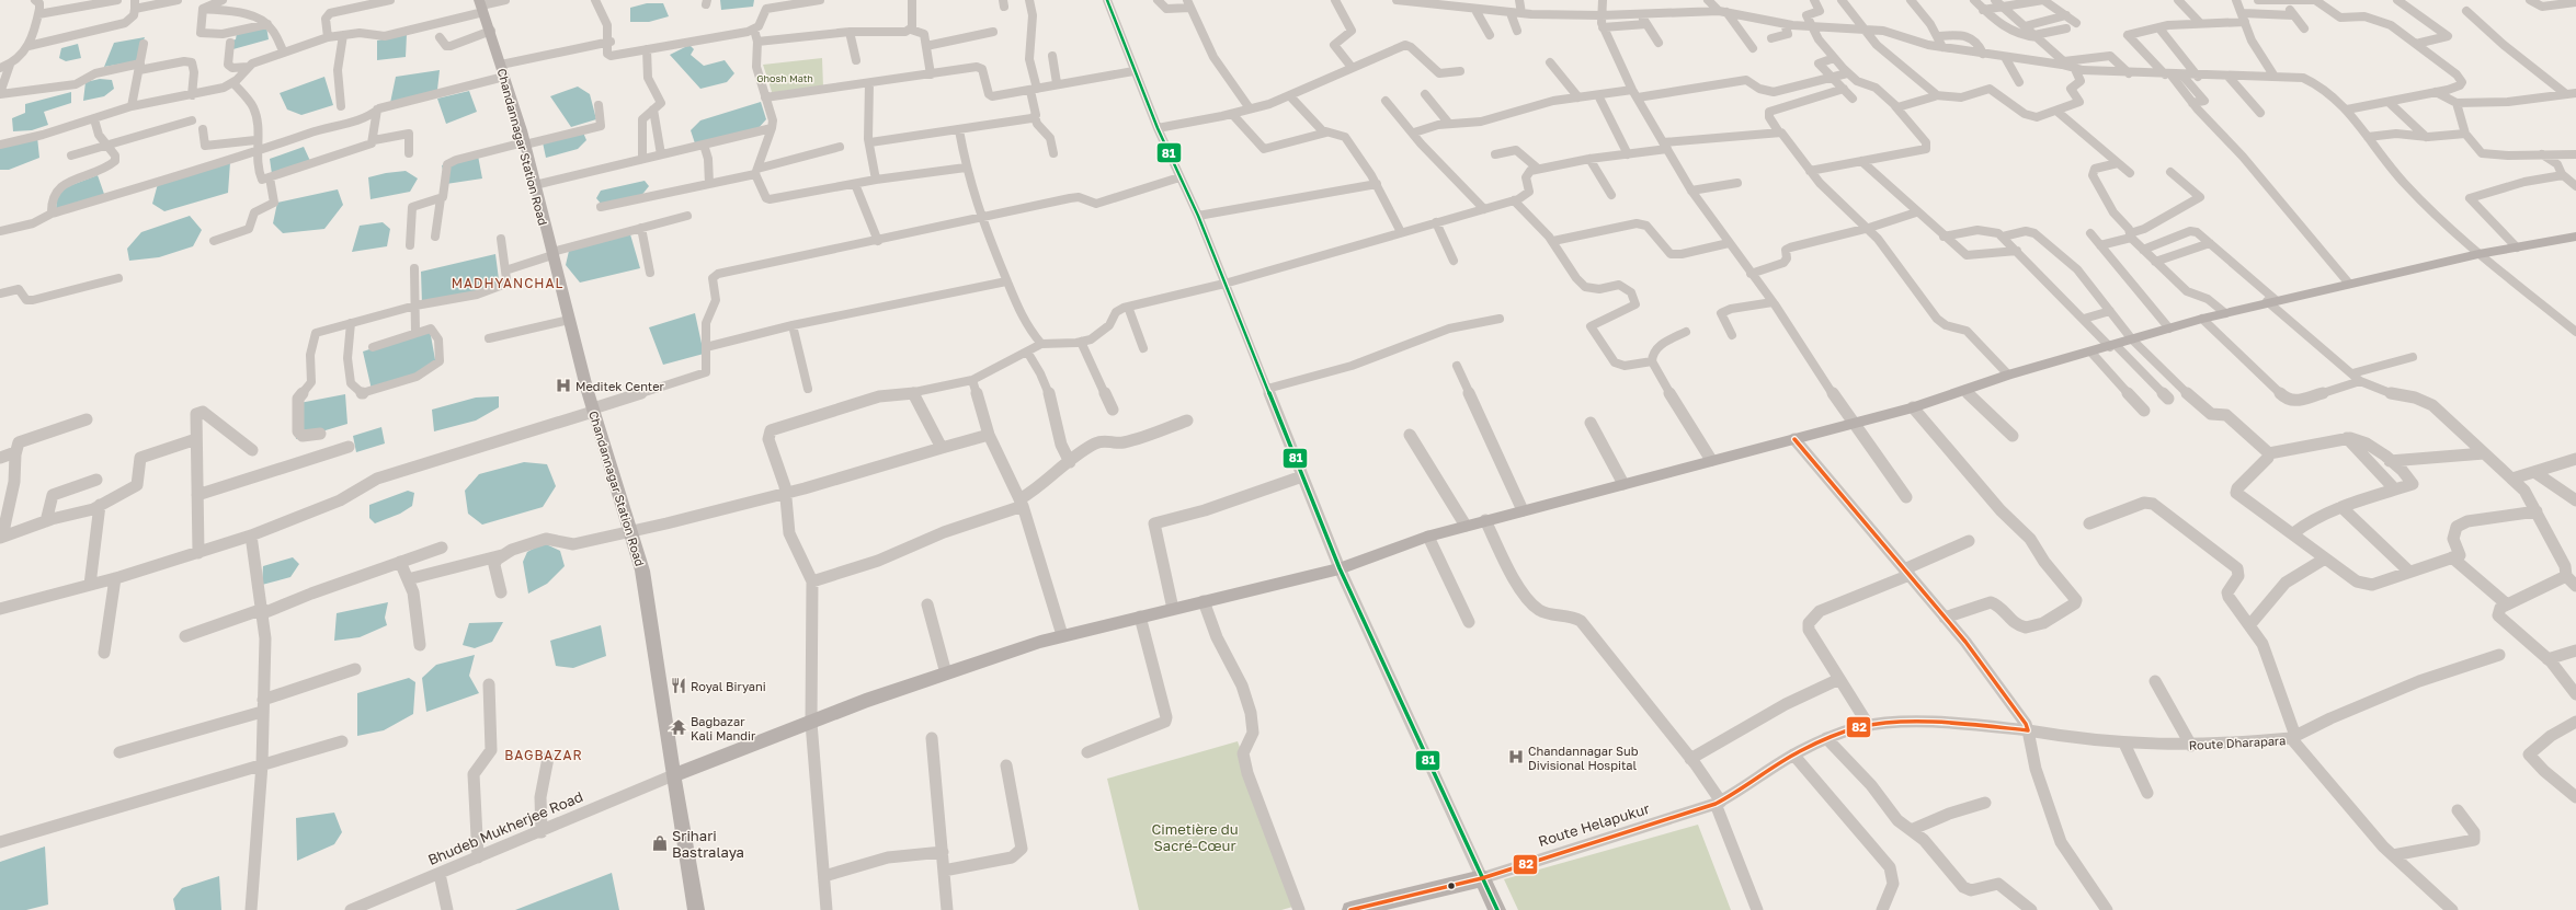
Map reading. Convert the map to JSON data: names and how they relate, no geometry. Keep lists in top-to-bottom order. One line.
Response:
{"streets":{"main road":["Chandannagar Station Road"],"street":["Route Dharapara","Route Helapukur","Bhudeb Mukherjee Road"]},"crossings":[["Chandannagar Station Road","Bhudeb Mukherjee Road"],["Route Dharapara","Route Helapukur"]],"districts":["MADHYANCHAL","BAGBAZAR"],"parks":["Ghosh Math","Cimetière du Sacré-Cœur"],"places":{"hospital":["Meditek Center","Chandannagar Sub Divisional Hospital"],"restaurant":["Royal Biryani"],"temple":["Bagbazar Kali Mandir"],"shop":["Srihari Bastralaya"]},"lines":["transit line 81","transit line 82"]}
